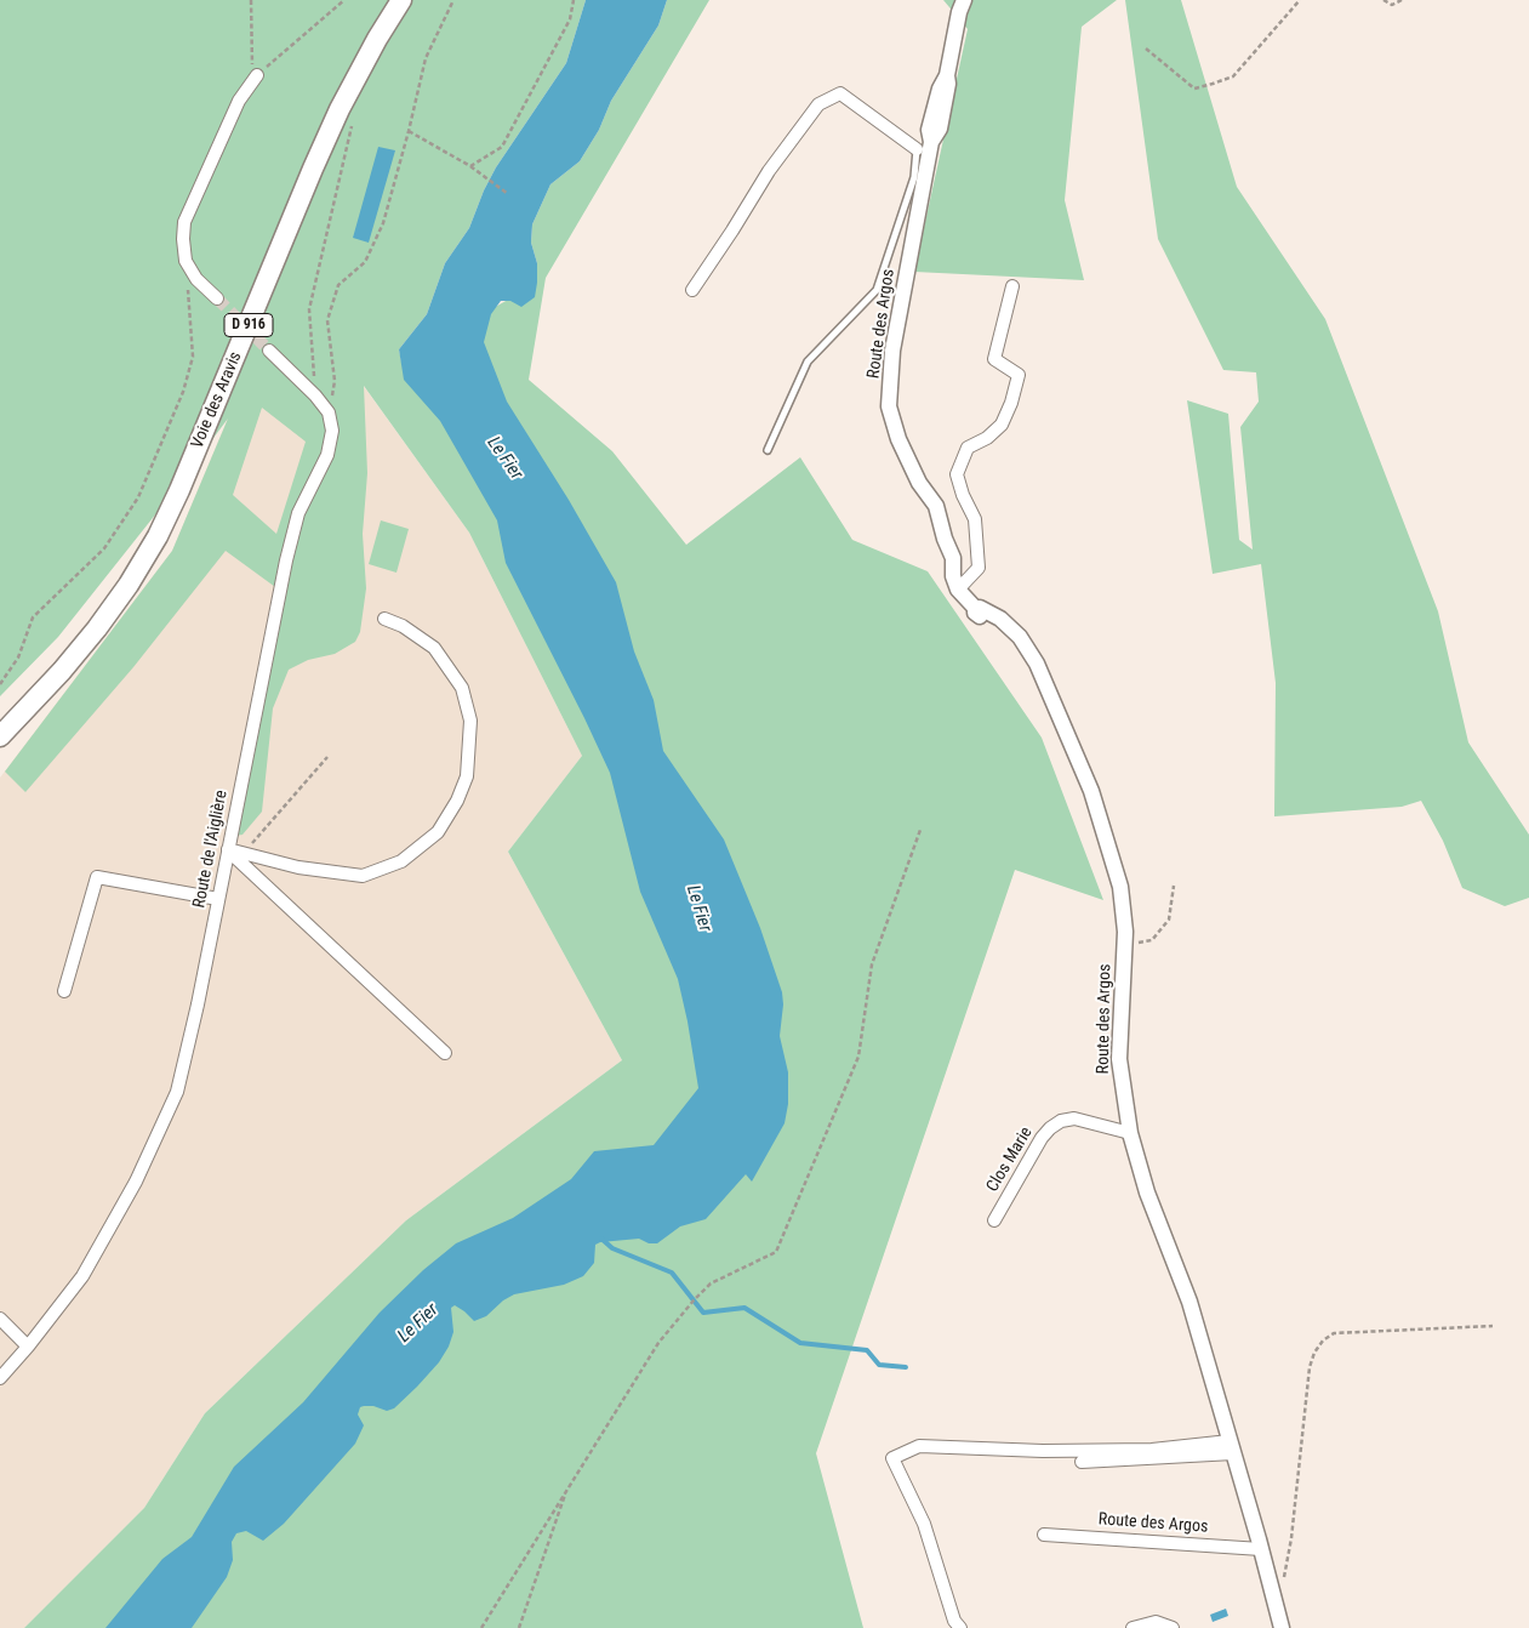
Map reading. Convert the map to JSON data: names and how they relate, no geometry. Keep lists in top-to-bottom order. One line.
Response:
{"streets":{"highway":["D 916","Voie des Aravis"],"street":["Route des Argos","Route de l'Aiglière","Clos Marie"]},"crossings":[["Route des Argos","Clos Marie"]],"water":["Le Fier"]}
